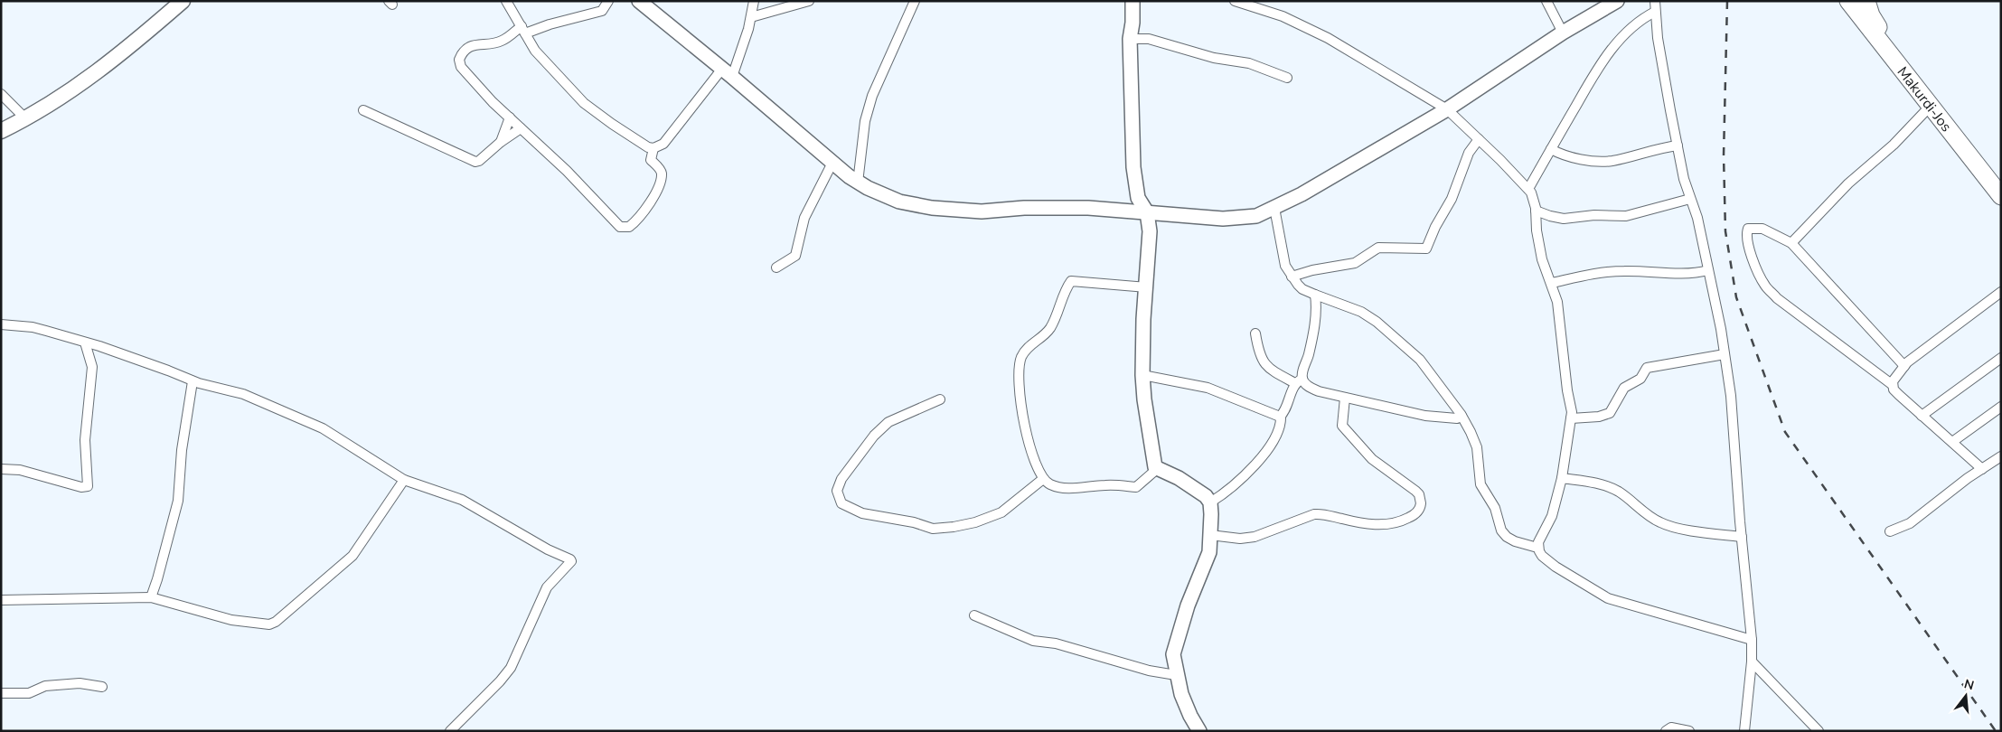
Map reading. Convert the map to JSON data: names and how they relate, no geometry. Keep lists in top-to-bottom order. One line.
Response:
{"streets":{"highway":["Makurdi-Jos"]},"north":"top"}
